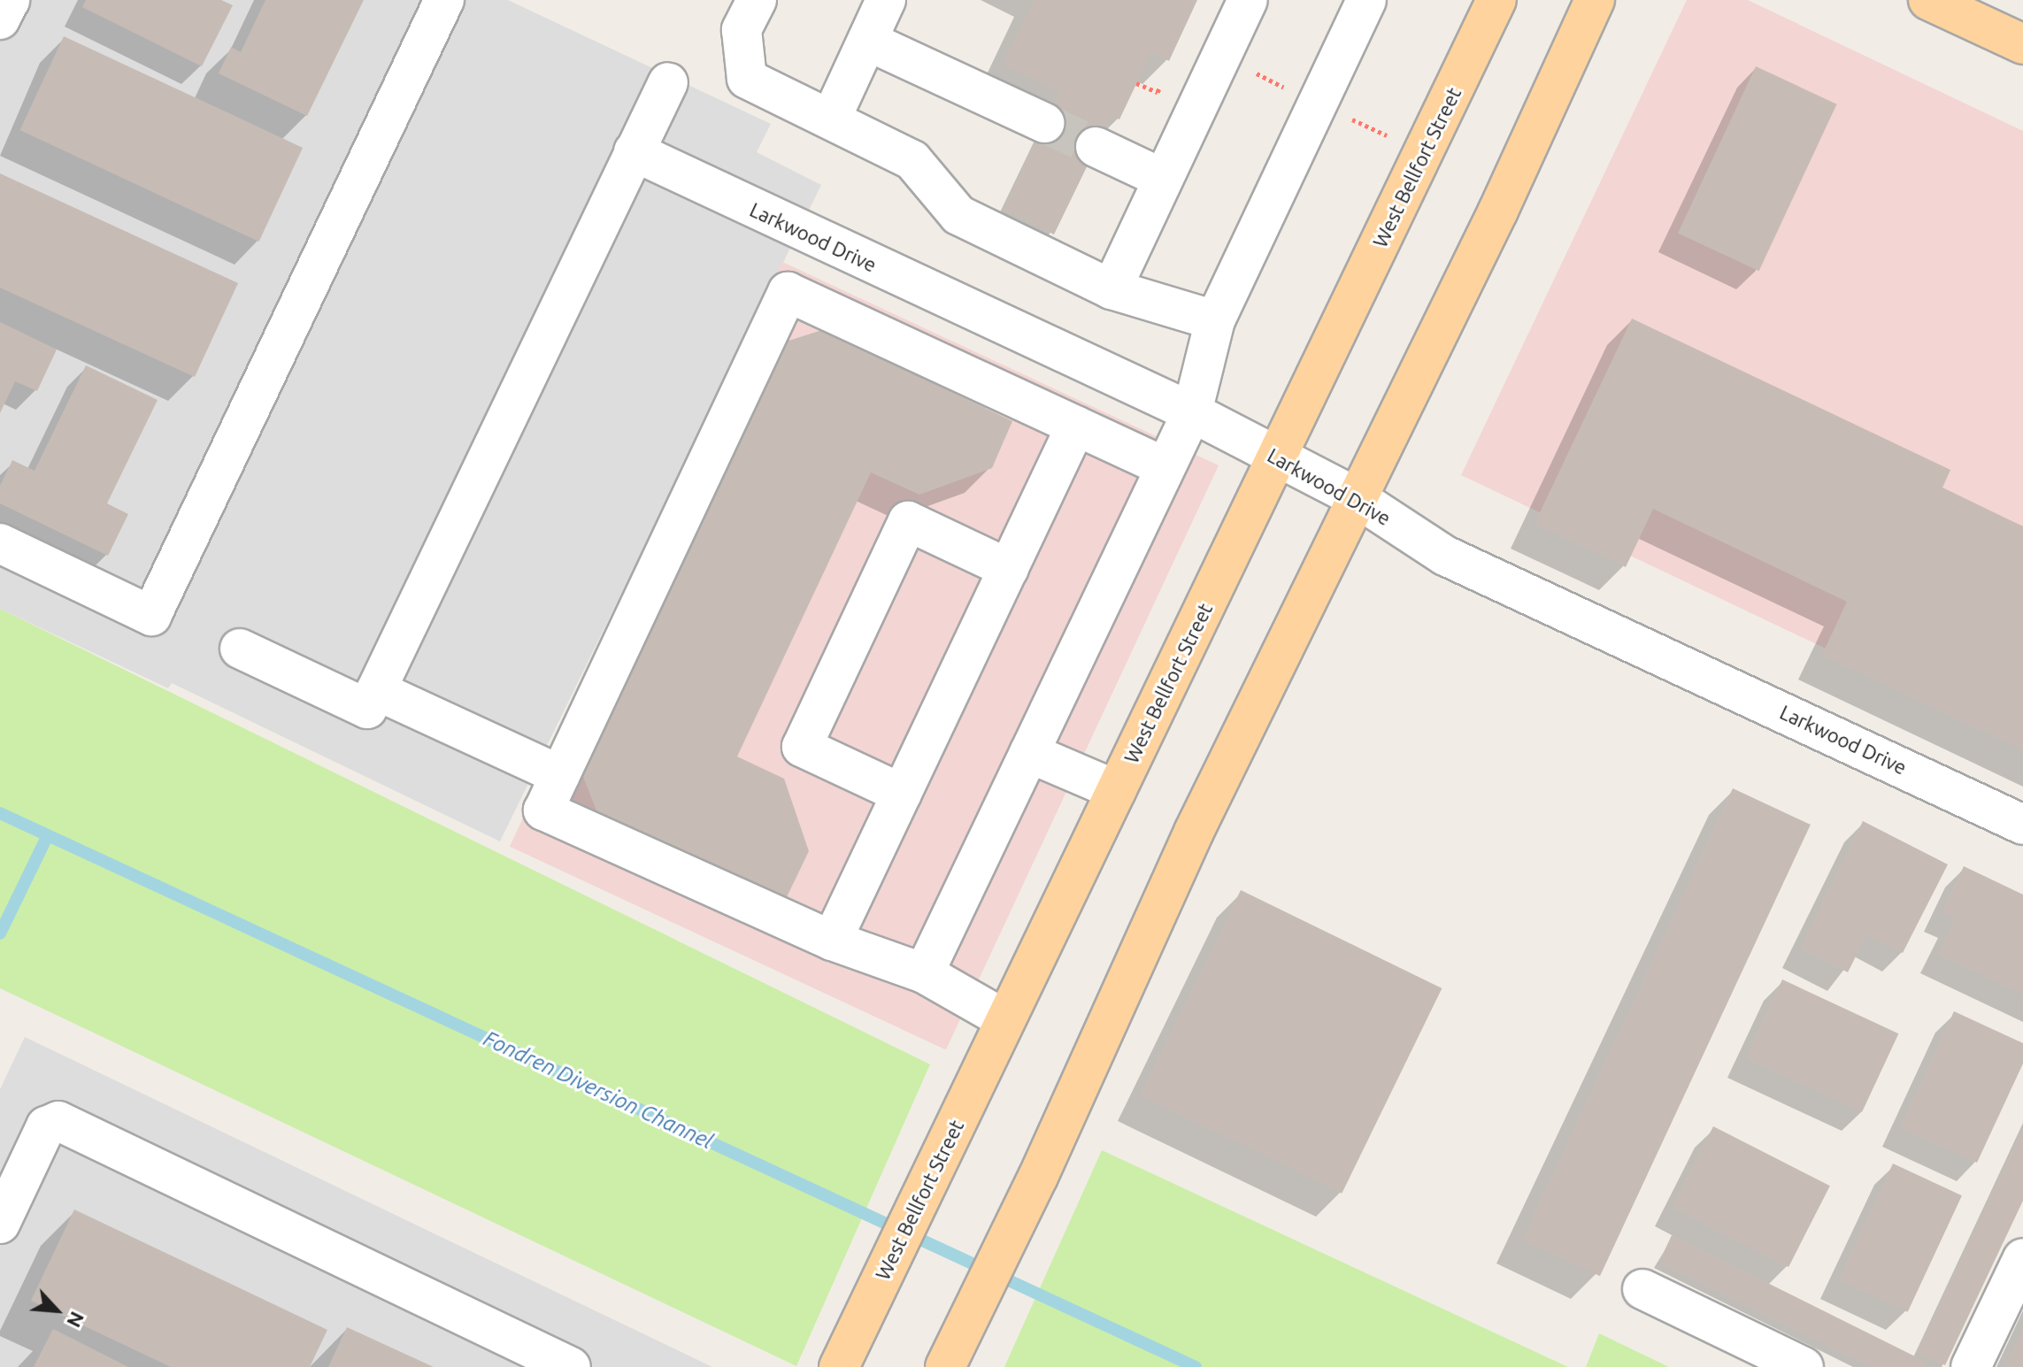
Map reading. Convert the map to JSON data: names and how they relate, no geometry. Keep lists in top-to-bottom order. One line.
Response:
{"streets":{"main road":["West Bellfort Street"],"street":["Larkwood Drive"]},"crossings":[["West Bellfort Street","Larkwood Drive"]],"water":["Fondren Diversion Channel"],"north":"bottom right"}
